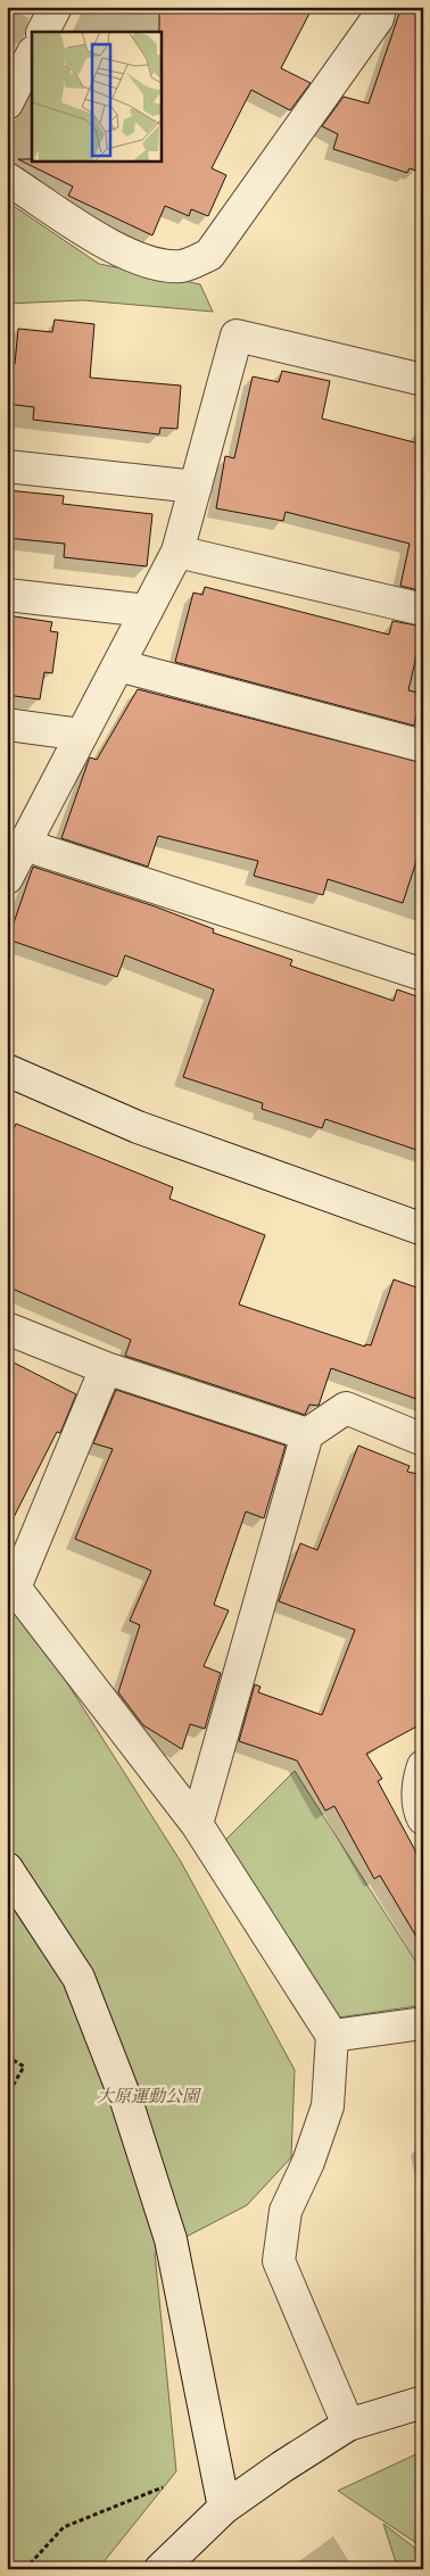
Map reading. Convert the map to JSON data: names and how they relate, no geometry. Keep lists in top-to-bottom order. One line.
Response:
{"parks":["大原運動公園"]}
